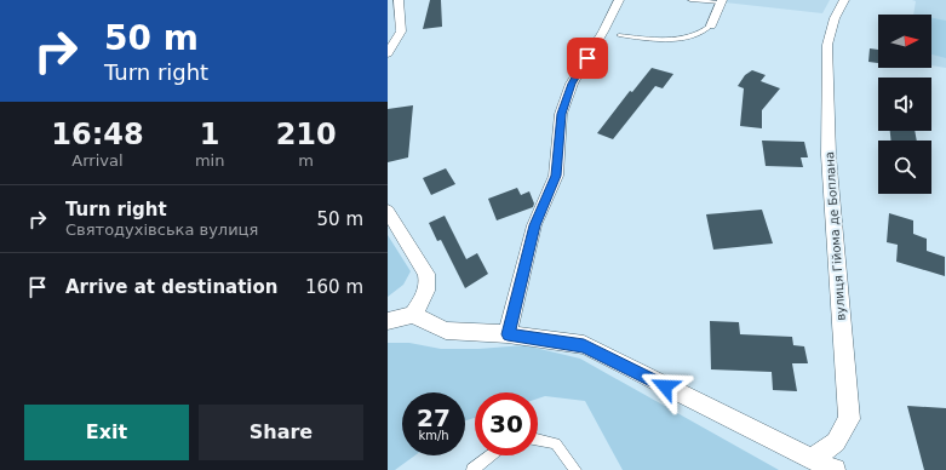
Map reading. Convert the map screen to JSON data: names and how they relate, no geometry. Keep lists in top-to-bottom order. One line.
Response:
{"streets":{"street":["вулиця Гійома де Боплана"]},"north":"right","page":{"turn":["50 m","Turn right"],"eta":["16:48","Arrival","1","min","210","m"],"list":[{"name":"Turn right","note":"Святодухівська вулиця","value":"50 m"},{"name":"Arrive at destination","value":"160 m"}],"speed":"27 km/h","limit":"30","buttons":["Exit","Share"]}}
